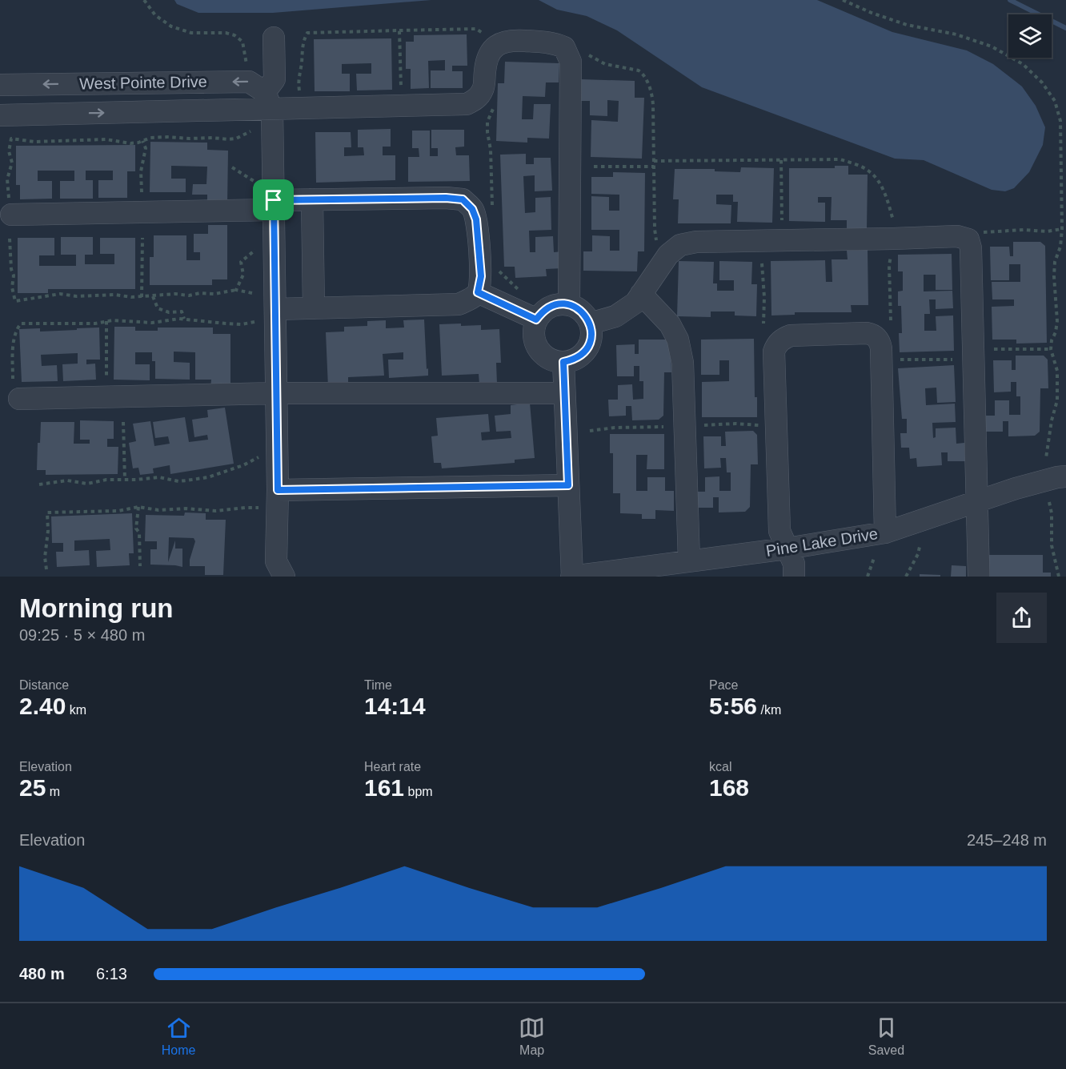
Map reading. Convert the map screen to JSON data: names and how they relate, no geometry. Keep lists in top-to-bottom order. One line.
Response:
{"streets":{"street":["West Pointe Drive","Pine Lake Drive"]},"page":{"heading":["Morning run","09:25 · 5 × 480 m"],"stats":[["Distance","2.40 km"],["Time","14:14"],["Pace","5:56 /km"],["Elevation","25 m"],["Heart rate","161 bpm"],["kcal","168"]],"chart":["Elevation","245–248 m"],"list":[{"name":"480 m","note":"6:13"}],"tabs":["Home","Map","Saved"]}}
